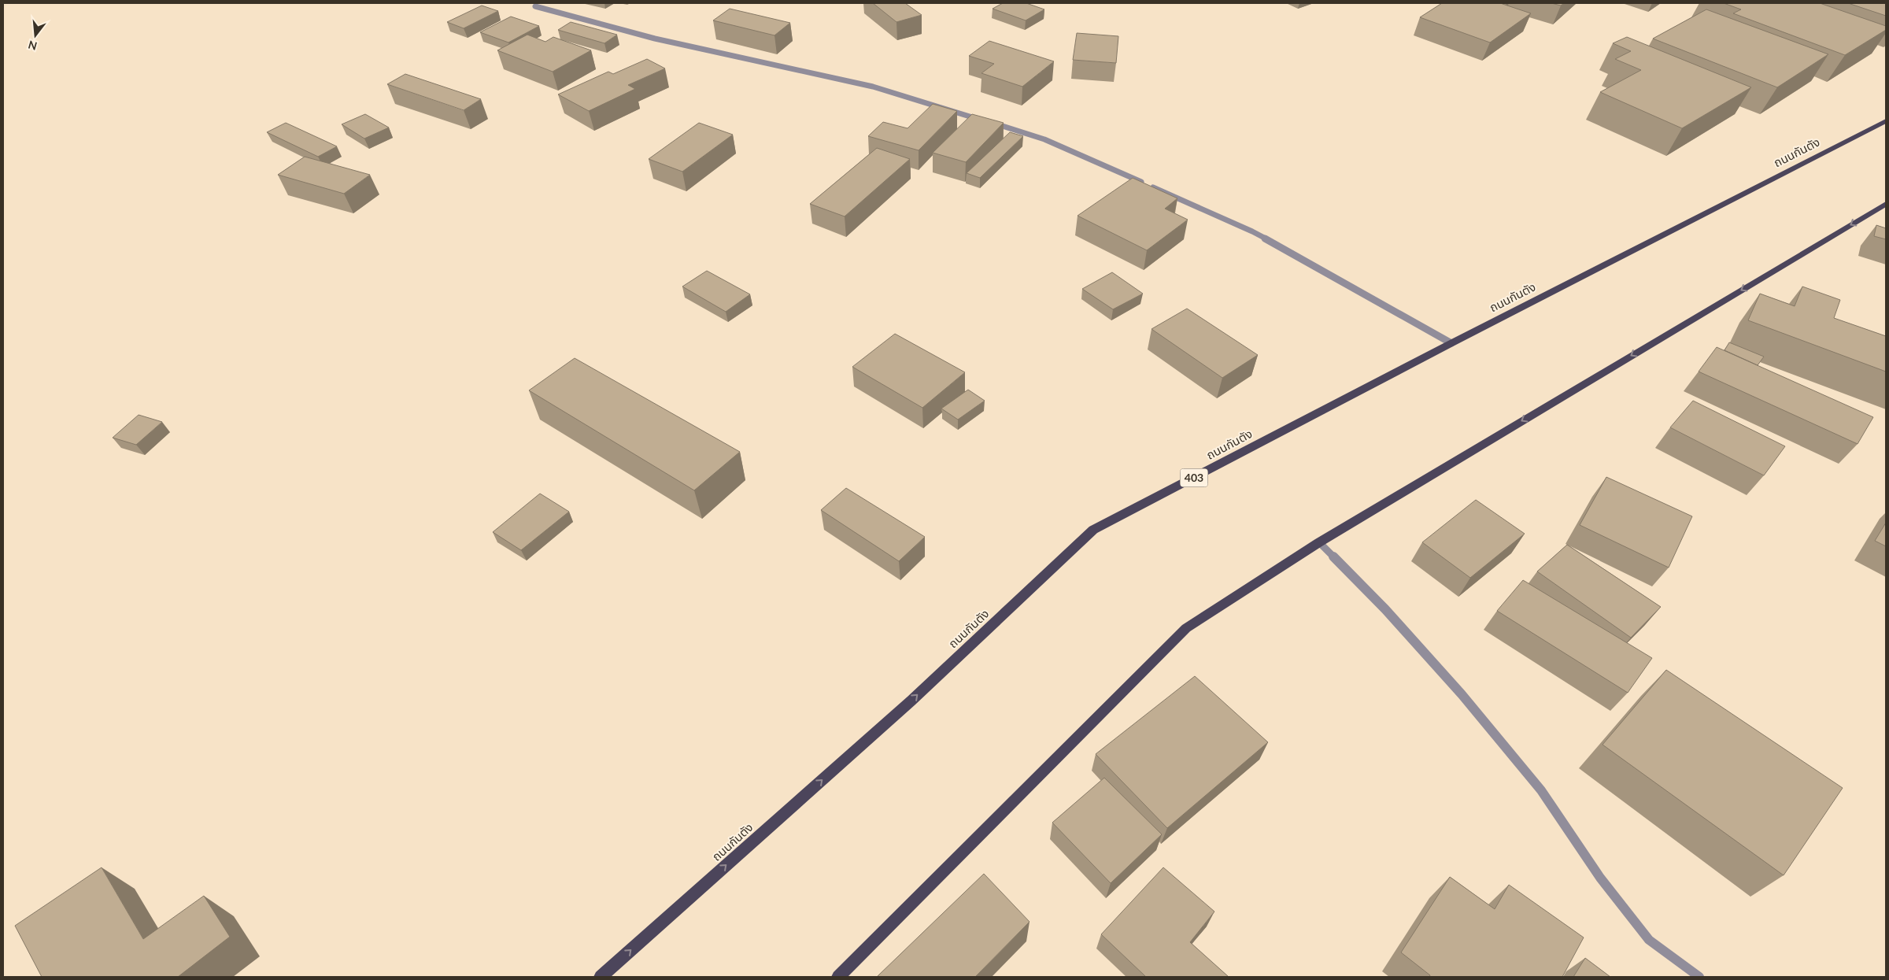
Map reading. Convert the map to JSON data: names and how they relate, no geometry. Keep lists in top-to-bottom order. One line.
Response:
{"streets":{"main road":["ถนนกันตัง","403"]},"one_way":["ถนนกันตัง"],"north":"bottom"}
